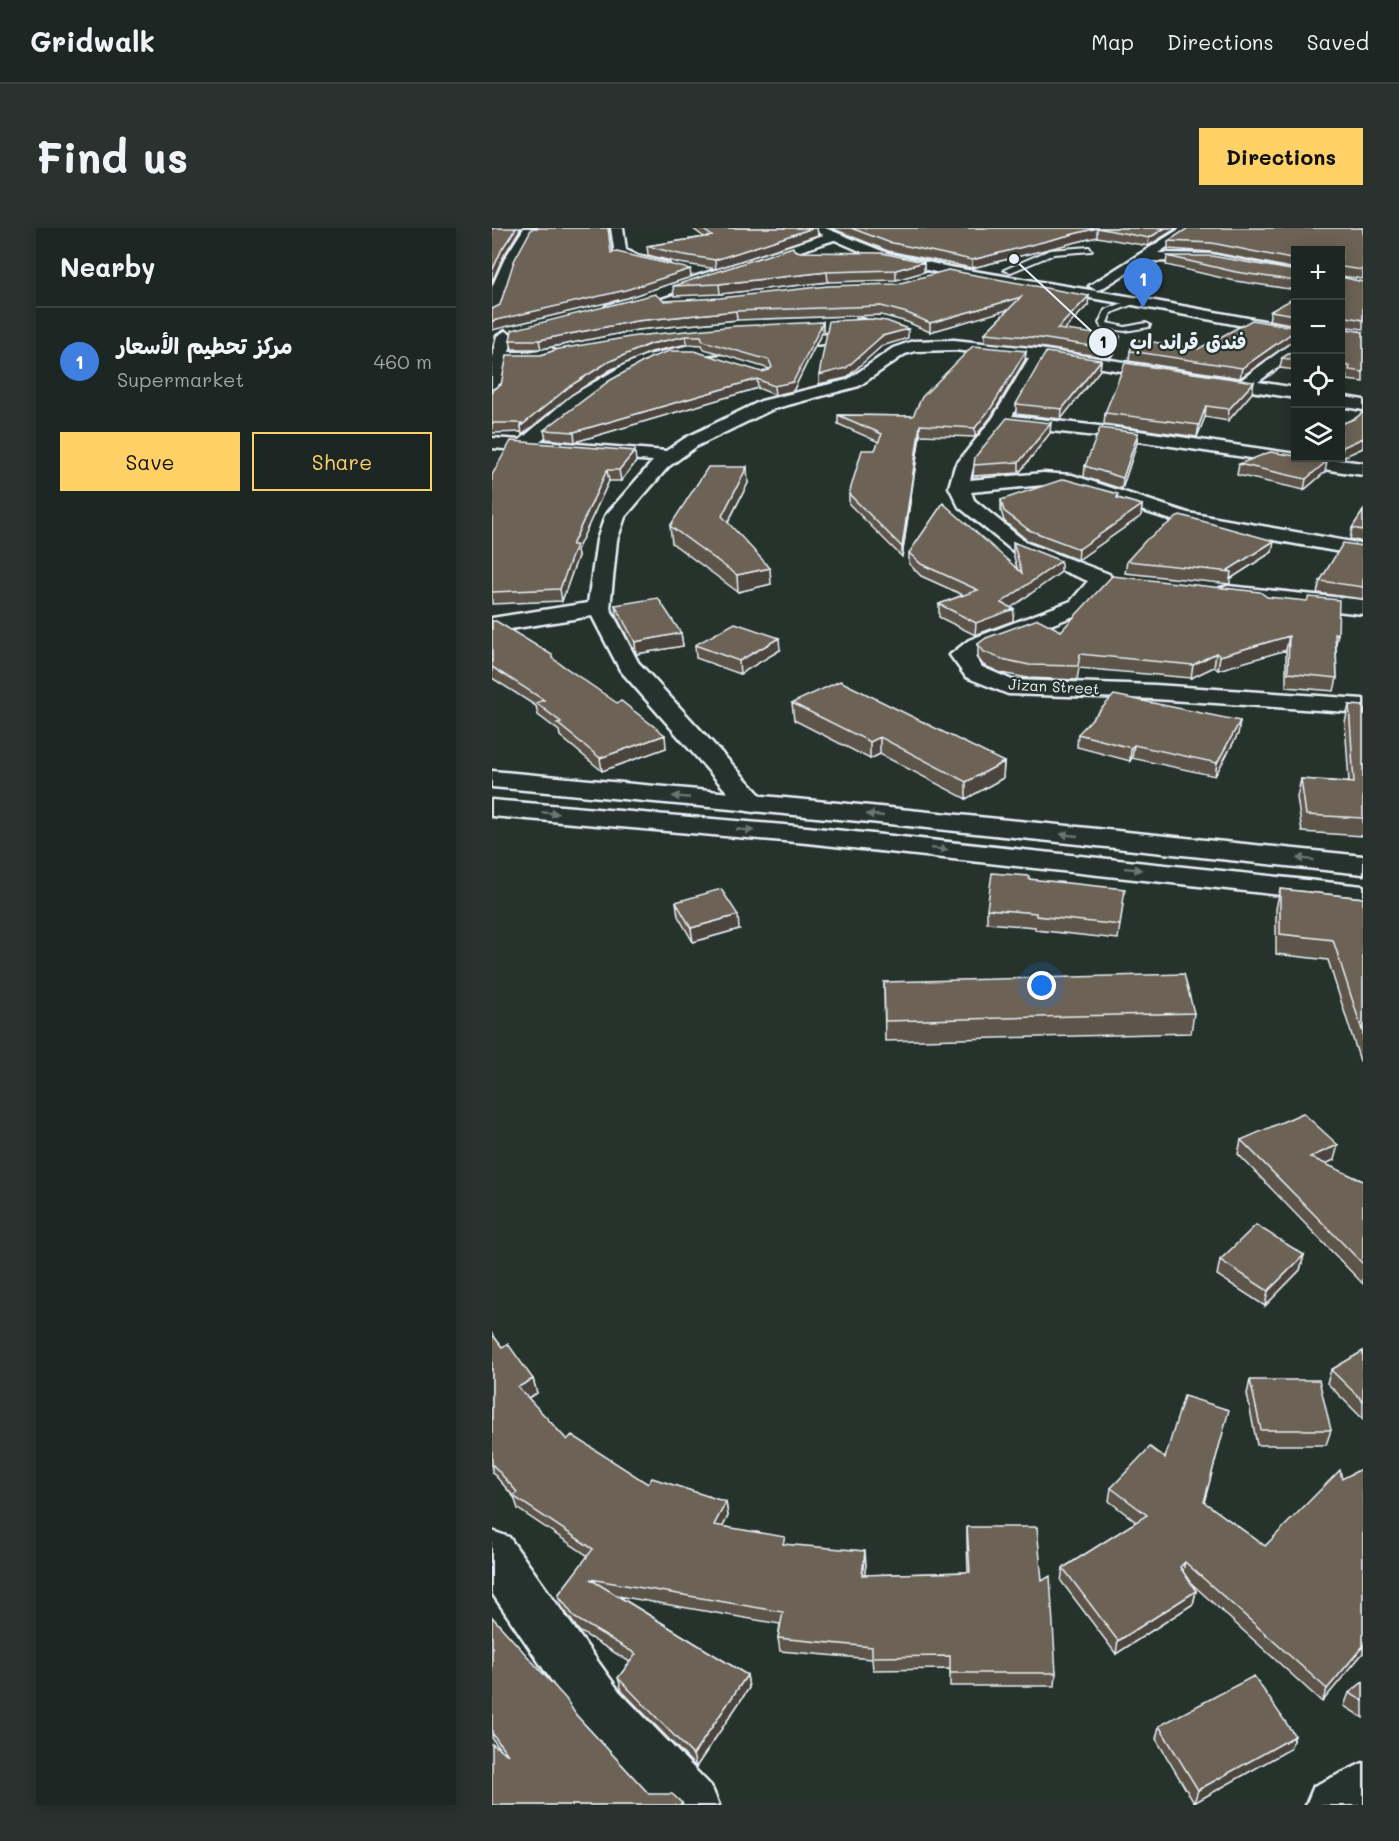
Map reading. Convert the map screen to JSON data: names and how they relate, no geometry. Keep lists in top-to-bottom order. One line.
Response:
{"streets":{"main road":["Jizan Street"]},"places":["فندق قراند اب"],"page":{"header":"Gridwalk","nav":["Map","Directions","Saved"],"buttons":["Directions",["Save","Share"]],"title":"Find us","heading":"Nearby","map_buttons":["+","−"],"pins":"1","list":[{"mark":"1","name":"مركز تحطيم الأسعار","note":"Supermarket","value":"460 m"}]}}
